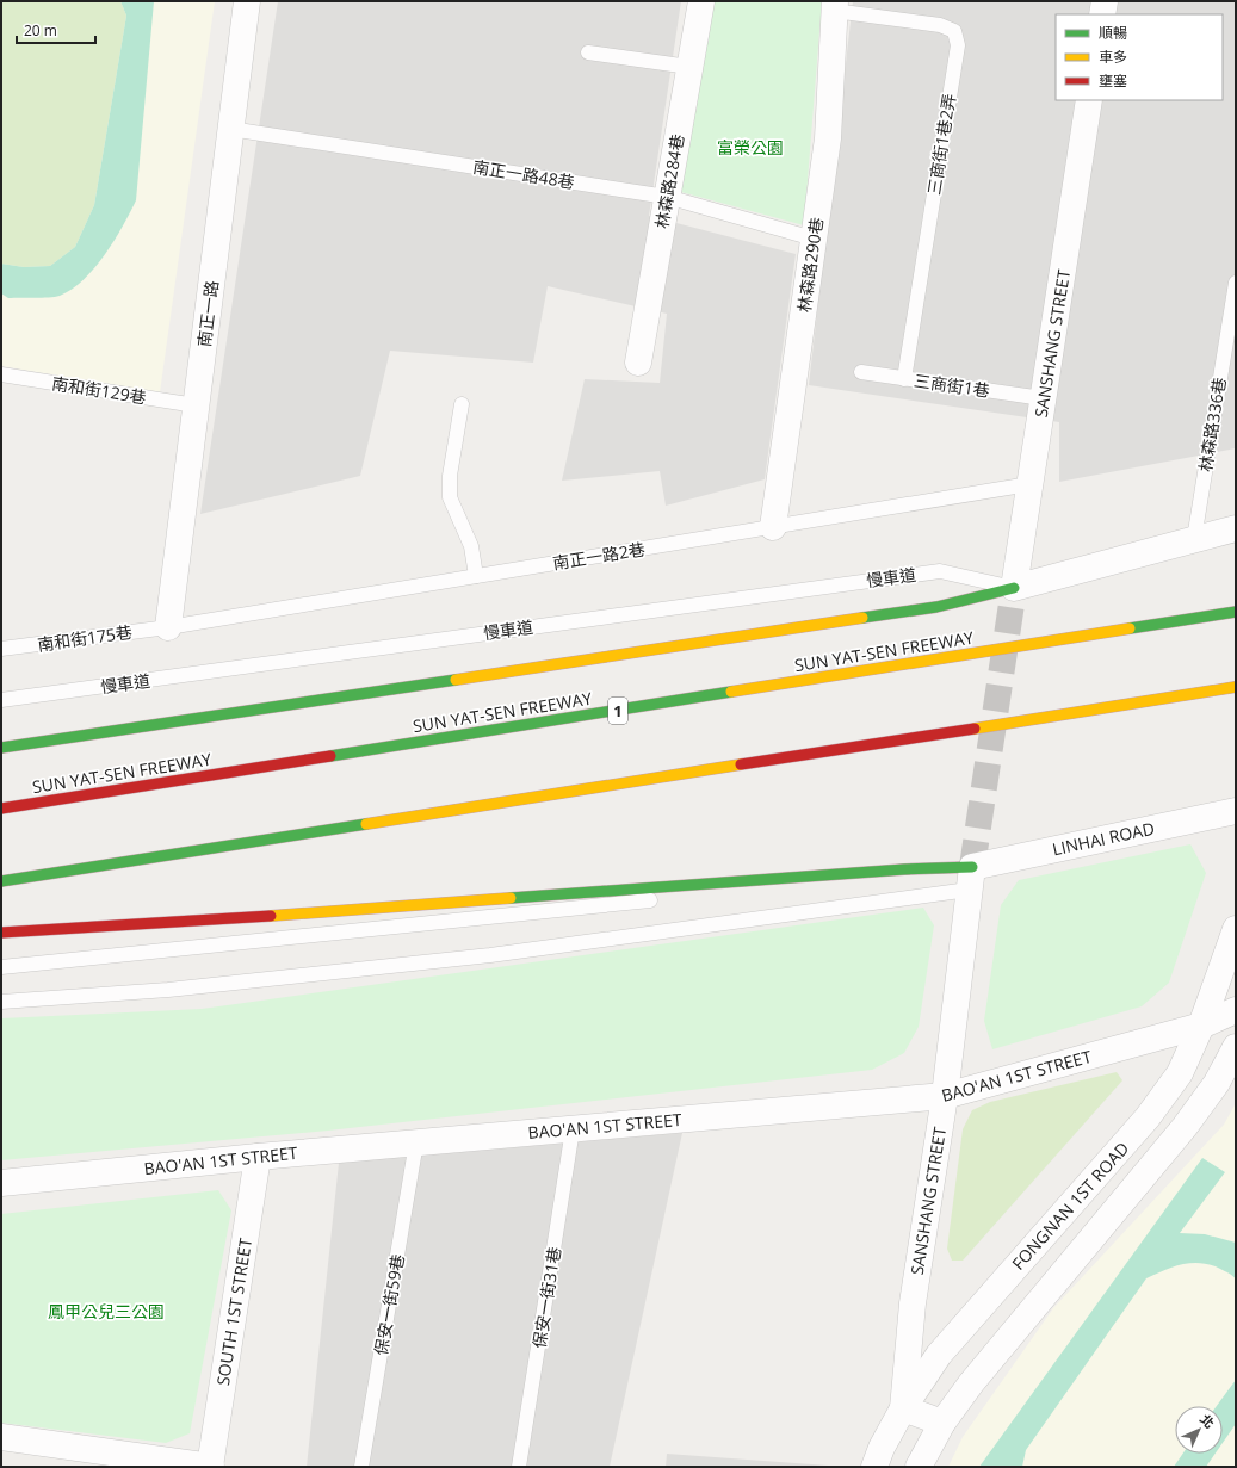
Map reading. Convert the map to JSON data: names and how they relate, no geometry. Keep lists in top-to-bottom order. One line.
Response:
{"streets":{"highway":["SUN YAT-SEN FREEWAY","1"],"street":["林森路284巷","林森路290巷","南正一路","SANSHANG STREET","LINHAI ROAD","BAO'AN 1ST STREET","FONGNAN 1ST ROAD","SOUTH 1ST STREET"],"lane":["三商街1巷2弄","南正一路48巷","三商街1巷","南和街129巷","林森路336巷","南正一路2巷","慢車道","南和街175巷","保安一街31巷","保安一街59巷"]},"crossings":[["三商街1巷2弄","林森路290巷"],["三商街1巷2弄","三商街1巷"],["南正一路48巷","林森路284巷"],["南正一路48巷","林森路290巷"],["南正一路48巷","南正一路"],["林森路290巷","南正一路2巷"],["南正一路","南和街129巷"],["南正一路","南正一路2巷"],["南正一路","南和街175巷"],["SANSHANG STREET","三商街1巷"],["SANSHANG STREET","南正一路2巷"],["SANSHANG STREET","慢車道"],["SANSHANG STREET","LINHAI ROAD"],["SANSHANG STREET","BAO'AN 1ST STREET"],["SANSHANG STREET","FONGNAN 1ST ROAD"],["南正一路2巷","南和街175巷"],["BAO'AN 1ST STREET","FONGNAN 1ST ROAD"],["BAO'AN 1ST STREET","保安一街31巷"],["BAO'AN 1ST STREET","保安一街59巷"],["BAO'AN 1ST STREET","SOUTH 1ST STREET"]],"parks":["富榮公園","鳳甲公兒三公園"],"legend":["順暢","車多","壅塞"],"scale_bar":"20 m","north":"top right"}
